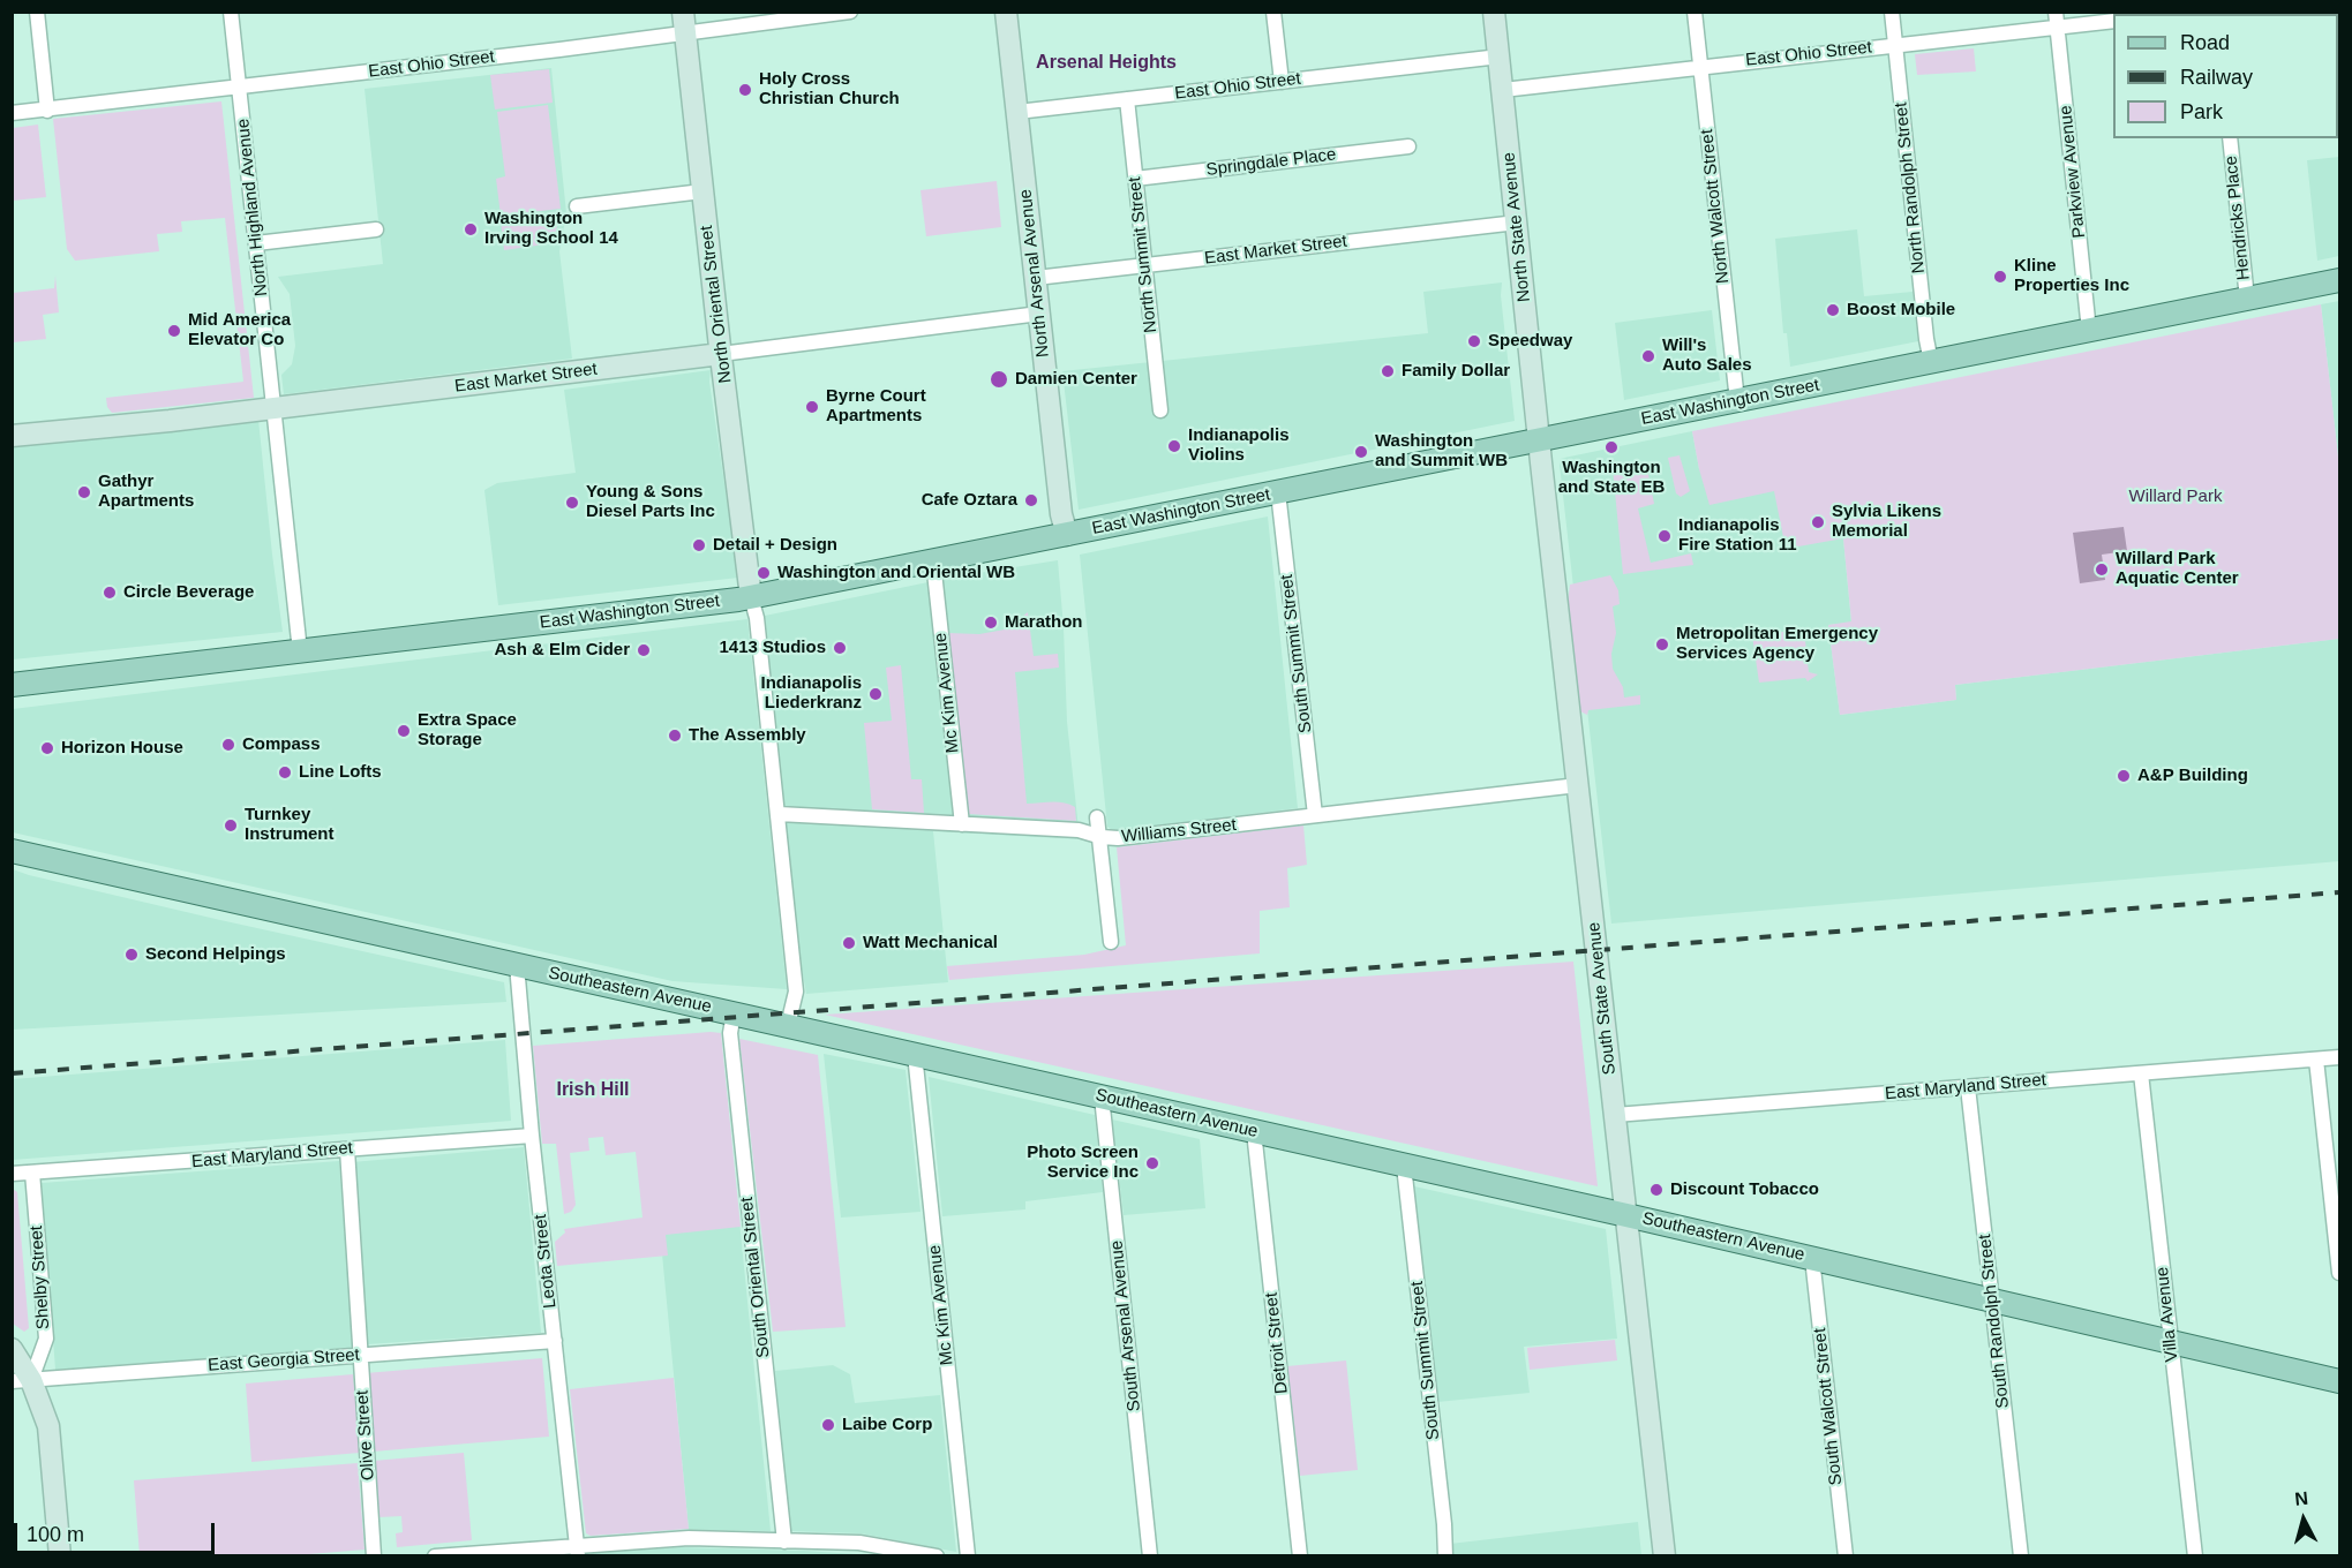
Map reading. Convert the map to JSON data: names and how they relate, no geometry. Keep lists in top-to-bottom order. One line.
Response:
{"streets":{"main road":["East Washington Street","Southeastern Avenue"],"street":["East Ohio Street","Springdale Place","Parkview Avenue","North Randolph Street","North Walcott Street","North Highland Avenue","Hendricks Place","North State Avenue","East Market Street","North Summit Street","North Arsenal Avenue","North Oriental Street","South Summit Street","Mc Kim Avenue","Williams Street","South State Avenue","East Maryland Street","Leota Street","Shelby Street","South Oriental Street","Villa Avenue","South Randolph Street","South Arsenal Avenue","Detroit Street","East Georgia Street","South Walcott Street","Olive Street"]},"crossings":[["East Ohio Street","Parkview Avenue"],["East Ohio Street","North Randolph Street"],["East Ohio Street","North Walcott Street"],["East Ohio Street","North Highland Avenue"],["East Ohio Street","North State Avenue"],["East Ohio Street","North Summit Street"],["East Ohio Street","North Arsenal Avenue"],["East Ohio Street","North Oriental Street"],["Springdale Place","North Summit Street"],["Parkview Avenue","East Washington Street"],["North Randolph Street","East Washington Street"],["North Walcott Street","East Washington Street"],["North Highland Avenue","East Market Street"],["North Highland Avenue","East Washington Street"],["Hendricks Place","East Washington Street"],["North State Avenue","East Market Street"],["North State Avenue","East Washington Street"],["North State Avenue","South State Avenue"],["East Market Street","North Summit Street"],["East Market Street","North Arsenal Avenue"],["East Market Street","North Oriental Street"],["North Arsenal Avenue","East Washington Street"],["North Oriental Street","East Washington Street"],["East Washington Street","South Summit Street"],["East Washington Street","Mc Kim Avenue"],["East Washington Street","South State Avenue"],["South Summit Street","Williams Street"],["South Summit Street","Southeastern Avenue"],["Mc Kim Avenue","Williams Street"],["Mc Kim Avenue","Southeastern Avenue"],["Williams Street","South State Avenue"],["Southeastern Avenue","South State Avenue"],["Southeastern Avenue","Leota Street"],["Southeastern Avenue","South Oriental Street"],["Southeastern Avenue","Villa Avenue"],["Southeastern Avenue","South Randolph Street"],["Southeastern Avenue","South Arsenal Avenue"],["Southeastern Avenue","Detroit Street"],["Southeastern Avenue","South Walcott Street"],["South State Avenue","East Maryland Street"],["East Maryland Street","Leota Street"],["East Maryland Street","Shelby Street"],["East Maryland Street","Villa Avenue"],["East Maryland Street","South Randolph Street"],["East Maryland Street","Olive Street"],["Leota Street","East Georgia Street"],["Shelby Street","East Georgia Street"],["East Georgia Street","Olive Street"]],"districts":["Arsenal Heights","Irish Hill"],"parks":["Willard Park"],"places":["Holy Cross Christian Church","Washington Irving School 14","Kline Properties Inc","Boost Mobile","Mid America Elevator Co","Speedway","Will's Auto Sales","Family Dollar","Damien Center","Byrne Court Apartments","Indianapolis Violins","Washington and State EB","Washington and Summit WB","Gathyr Apartments","Cafe Oztara","Young & Sons Diesel Parts Inc","Sylvia Likens Memorial","Indianapolis Fire Station 11","Detail + Design","Willard Park Aquatic Center","Washington and Oriental WB","Circle Beverage","Marathon","Metropolitan Emergency Services Agency","1413 Studios","Ash & Elm Cider","Indianapolis Liederkranz","Extra Space Storage","The Assembly","Compass","Horizon House","Line Lofts","A&P Building","Turnkey Instrument","Watt Mechanical","Second Helpings","Photo Screen Service Inc","Discount Tobacco","Laibe Corp"],"legend":["Road","Railway","Park"],"scale_bar":"100 m","north":"top"}
